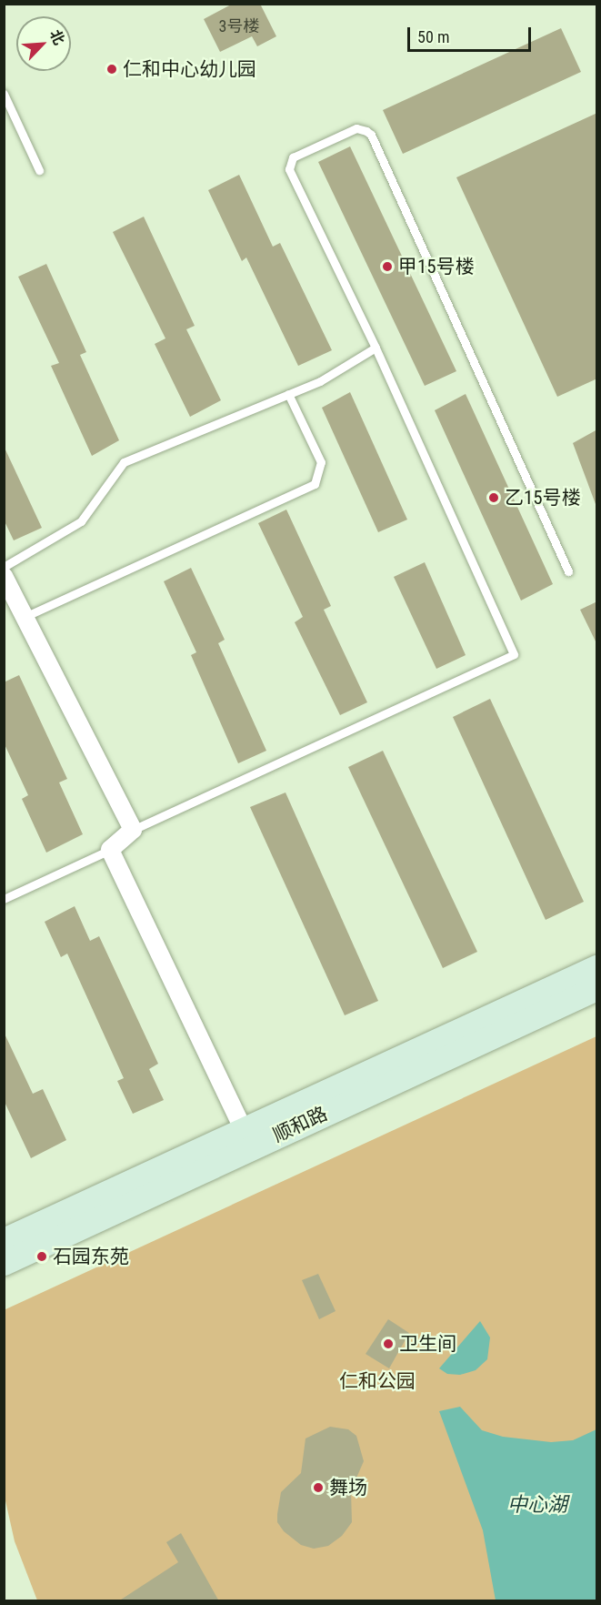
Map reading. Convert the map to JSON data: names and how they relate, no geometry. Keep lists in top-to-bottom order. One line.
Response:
{"streets":{"main road":["顺和路"]},"water":["中心湖"],"parks":["仁和公园"],"places":["仁和中心幼儿园","甲15号楼","乙15号楼","石园东苑","卫生间","舞场"],"house_numbers":["3号楼"],"scale_bar":"50 m","north":"top right"}
